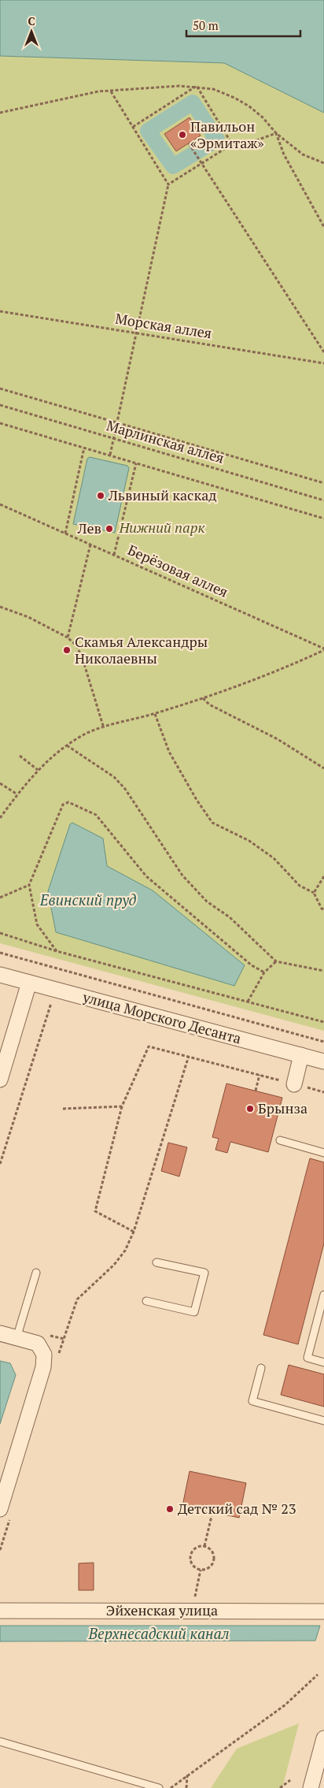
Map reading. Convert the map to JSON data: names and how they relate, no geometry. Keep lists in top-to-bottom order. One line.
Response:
{"streets":{"street":["улица Морского Десанта","Эйхенская улица"],"path":["Морская аллея","Марлинская аллея","Берёзовая аллея"]},"water":["Евинский пруд","Верхнесадский канал"],"parks":["Нижний парк"],"places":["Павильон «Эрмитаж»","Львиный каскад","Лев","Скамья Александры Николаевны","Брынза","Детский сад № 23"],"scale_bar":"50 m","north":"top"}
